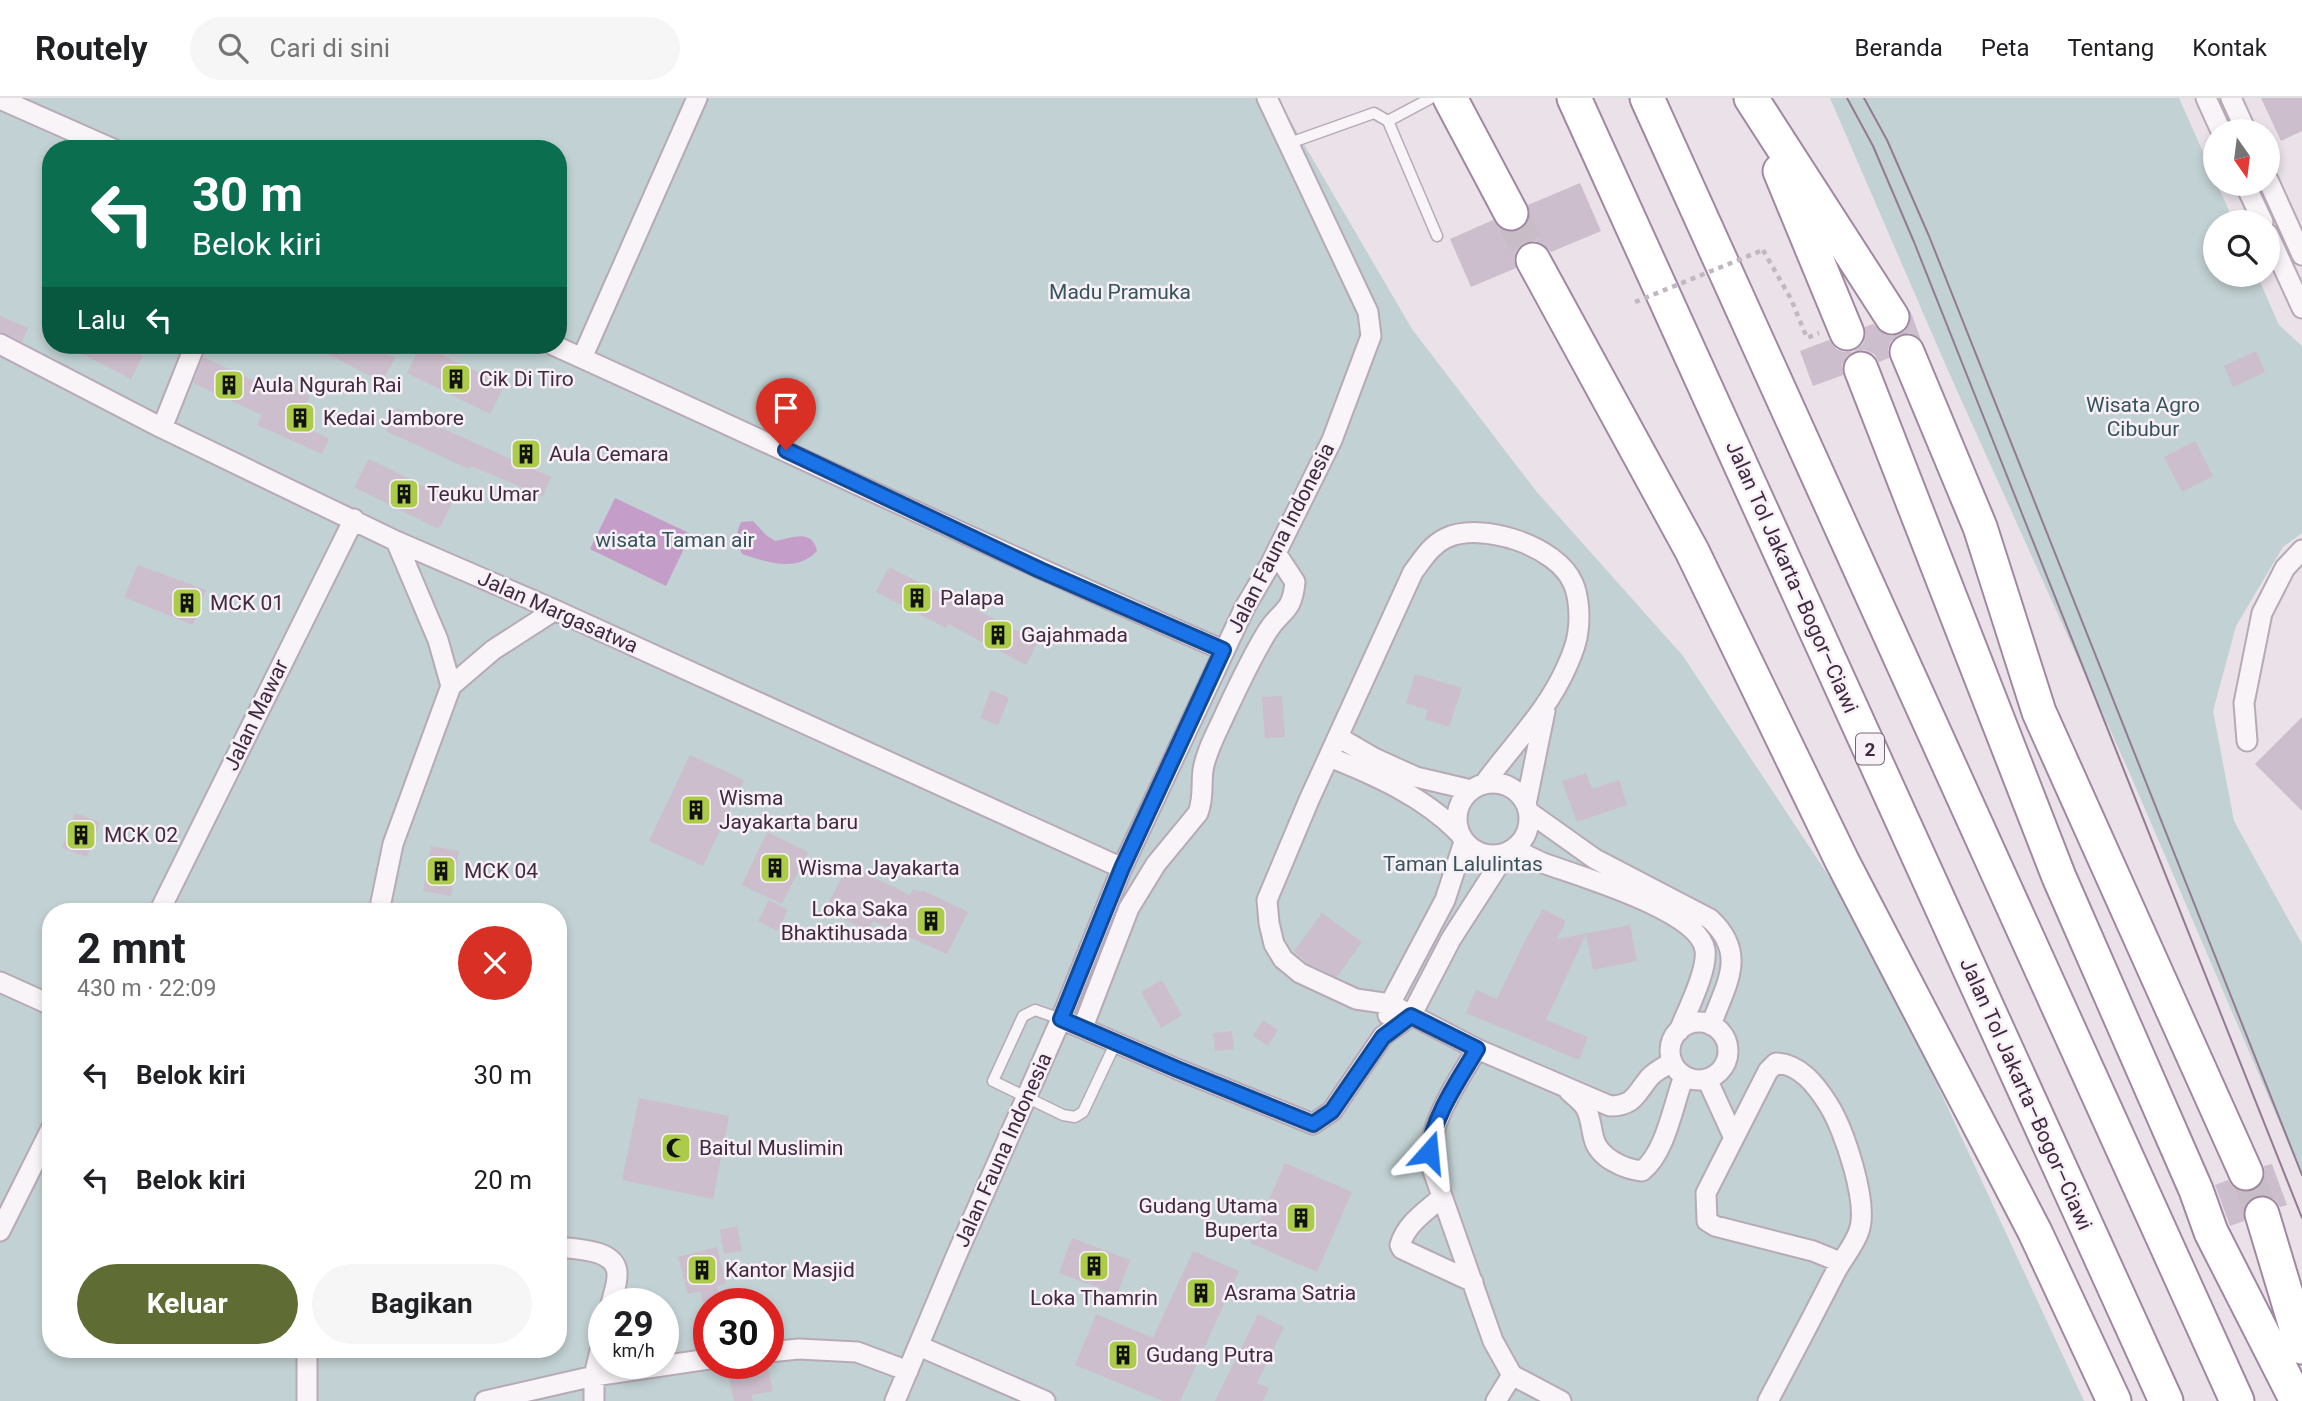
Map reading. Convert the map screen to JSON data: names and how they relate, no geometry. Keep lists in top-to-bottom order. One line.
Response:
{"streets":{"highway":["Jalan Tol Jakarta–Bogor–Ciawi","2"],"street":["Jalan Fauna Indonesia","Jalan Margasatwa","Jalan Mawar"]},"crossings":[["Jalan Fauna Indonesia","Jalan Margasatwa"],["Jalan Margasatwa","Jalan Mawar"]],"parks":["Madu Pramuka","Wisata Agro Cibubur","wisata Taman air","Taman Lalulintas"],"places":{"building":["Cik Di Tiro","Aula Ngurah Rai","Kedai Jambore","Aula Cemara","Teuku Umar","Palapa","MCK 01","Gajahmada","Wisma Jayakarta baru","MCK 02","Wisma Jayakarta","MCK 04","Loka Saka Bhaktihusada","Gudang Utama Buperta","Loka Thamrin","Kantor Masjid","Asrama Satria","Gudang Putra"],"mosque":["Baitul Muslimin"]},"north":"bottom","page":{"header":"Routely","search":"Cari di sini","nav":["Beranda","Peta","Tentang","Kontak"],"turn":["30 m","Belok kiri"],"then":"Lalu","heading":["2 mnt","430 m · 22:09"],"list":[{"name":"Belok kiri","value":"30 m"},{"name":"Belok kiri","value":"20 m"}],"buttons":["Keluar","Bagikan"],"speed":"29 km/h","limit":"30"}}
